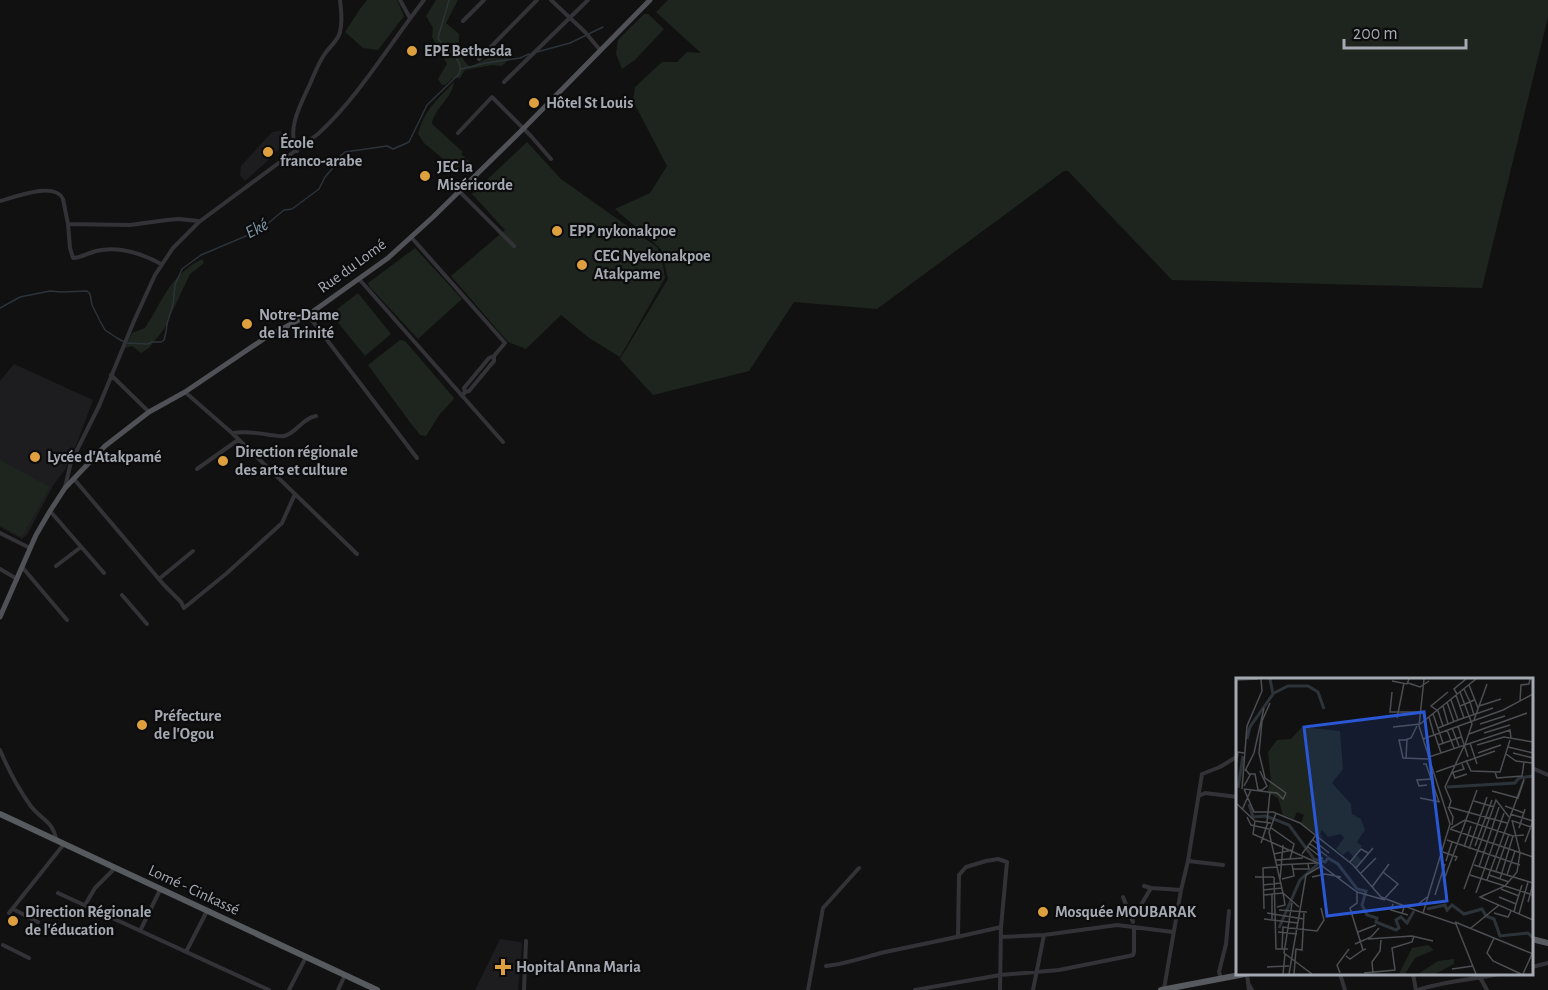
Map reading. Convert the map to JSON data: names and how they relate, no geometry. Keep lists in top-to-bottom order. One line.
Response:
{"streets":{"highway":["Lomé - Cinkassé"],"main road":["Rue du Lomé"]},"water":["Eké"],"places":{"other":["EPE Bethesda","Hôtel St Louis","École franco-arabe","JEC la Miséricorde","EPP nykonakpoe","CEG Nyekonakpoe Atakpame","Notre-Dame de la Trinité","Lycée d'Atakpamé","Direction régionale des arts et culture","Préfecture de l'Ogou","Mosquée MOUBARAK","Direction Régionale de l'éducation"],"health":["Hopital Anna Maria"]},"scale_bar":"200 m"}
